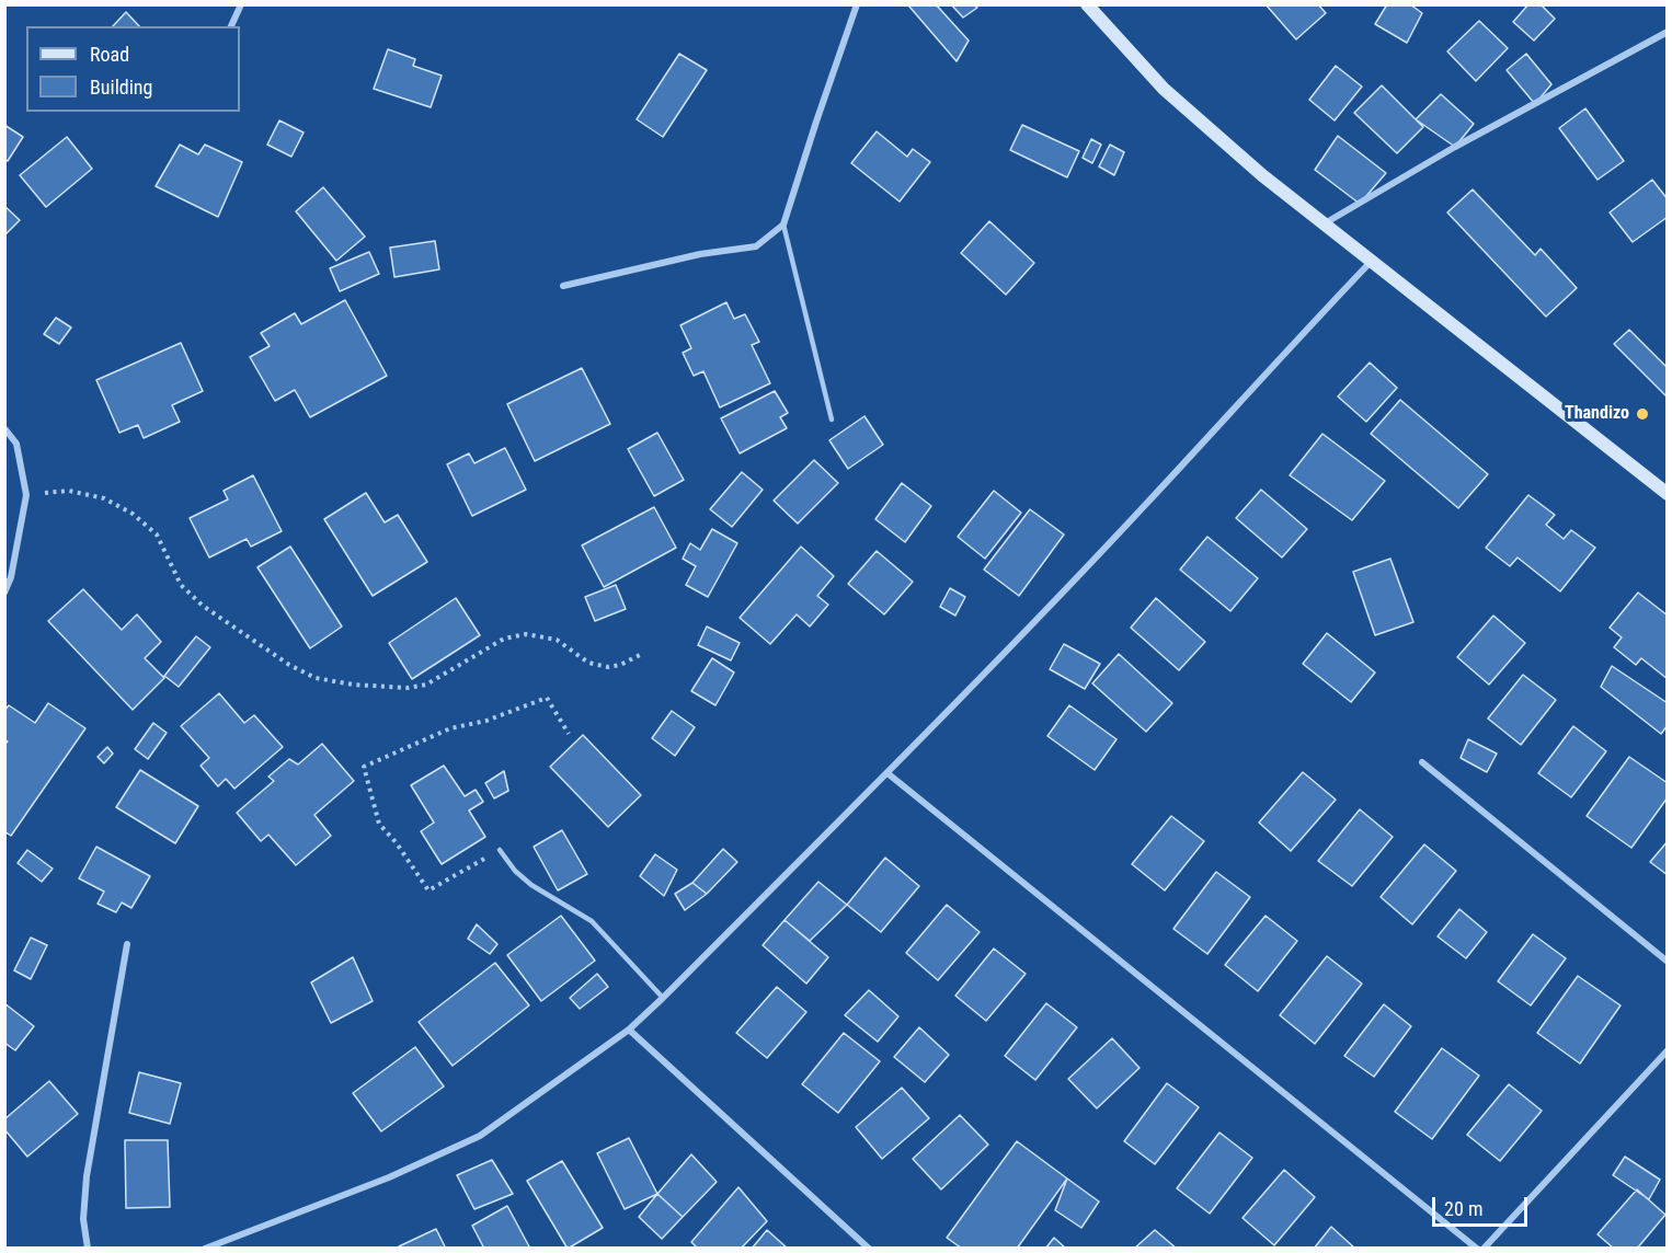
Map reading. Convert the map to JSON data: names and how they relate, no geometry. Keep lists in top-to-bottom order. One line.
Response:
{"places":["Thandizo"],"legend":["Road","Building"],"scale_bar":"20 m"}
